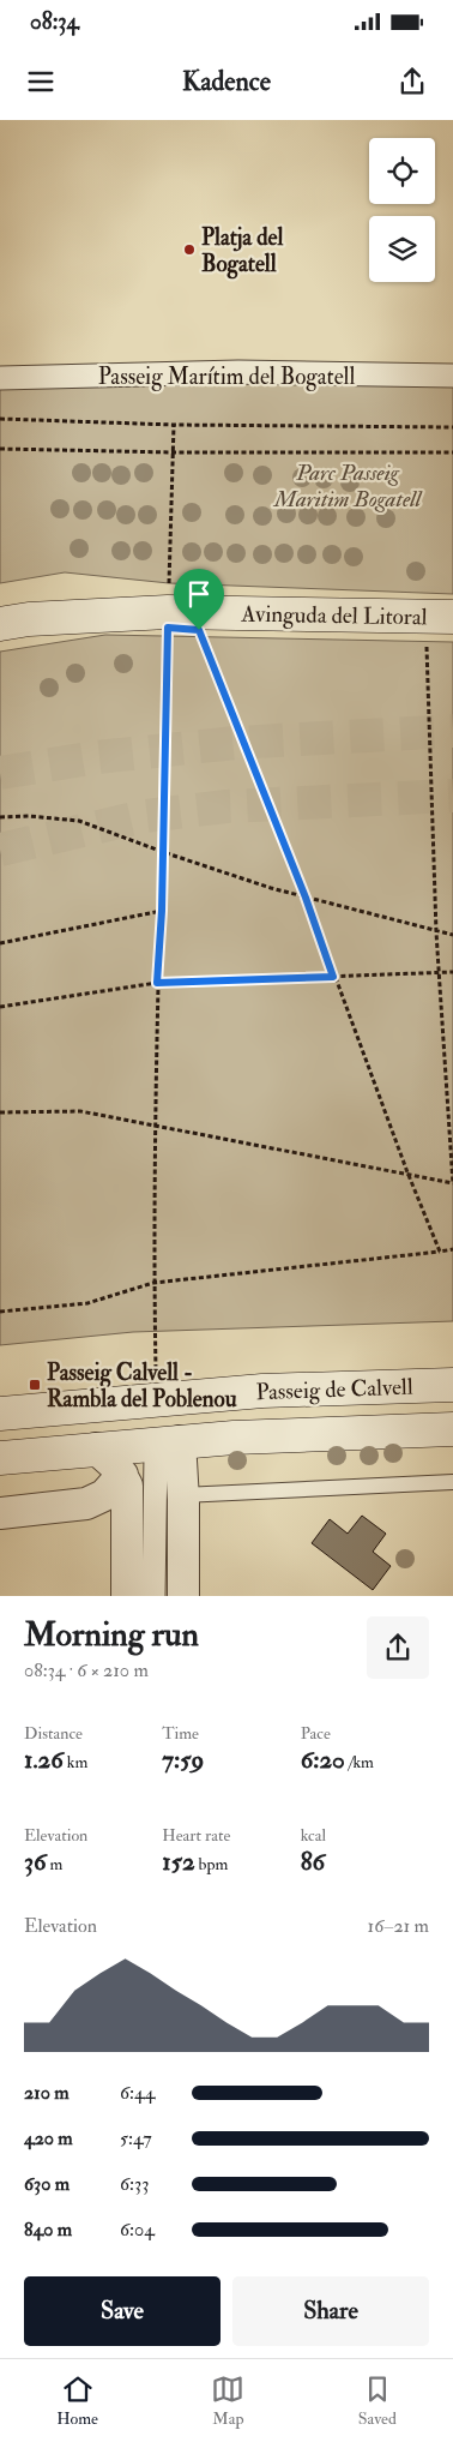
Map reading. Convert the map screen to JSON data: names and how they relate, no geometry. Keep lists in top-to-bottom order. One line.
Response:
{"streets":{"main road":["Avinguda del Litoral","Passeig de Calvell"],"street":["Passeig Marítim del Bogatell"]},"parks":["Parc Passeig Maritim Bogatell"],"places":{"other":["Platja del Bogatell"],"transit":["Passeig Calvell - Rambla del Poblenou"]},"page":{"status":"08:34","header":"Kadence","heading":["Morning run","08:34 · 6 × 210 m"],"stats":[["Distance","1.26 km"],["Time","7:59"],["Pace","6:20 /km"],["Elevation","36 m"],["Heart rate","152 bpm"],["kcal","86"]],"chart":["Elevation","16–21 m"],"list":[{"name":"210 m","note":"6:44"},{"name":"420 m","note":"5:47"},{"name":"630 m","note":"6:33"},{"name":"840 m","note":"6:04"}],"buttons":["Save","Share"],"tabs":["Home","Map","Saved"]}}
